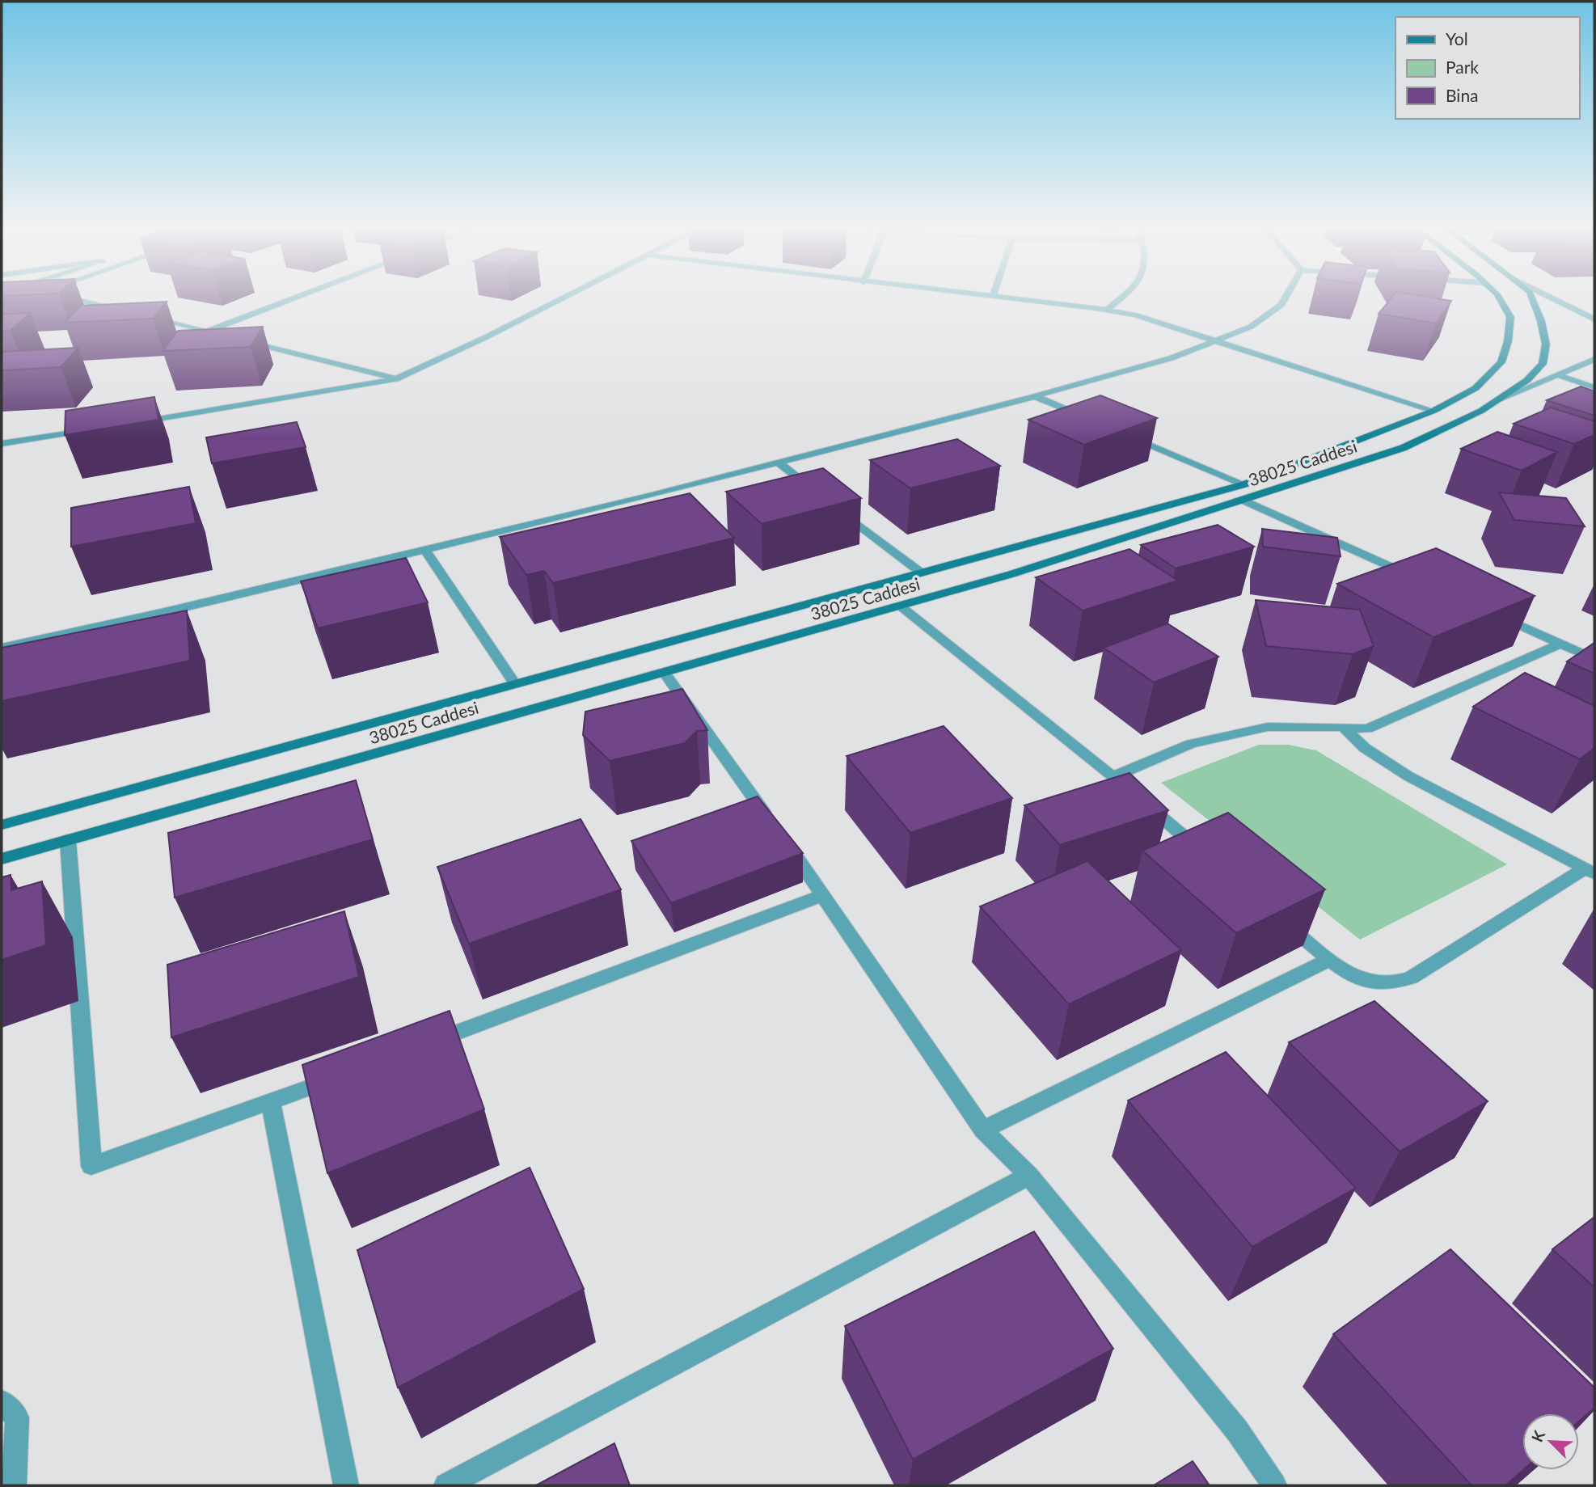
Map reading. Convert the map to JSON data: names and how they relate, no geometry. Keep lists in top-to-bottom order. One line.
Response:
{"streets":{"main road":["38025 Caddesi"]},"legend":["Yol","Park","Bina"],"north":"top left"}
